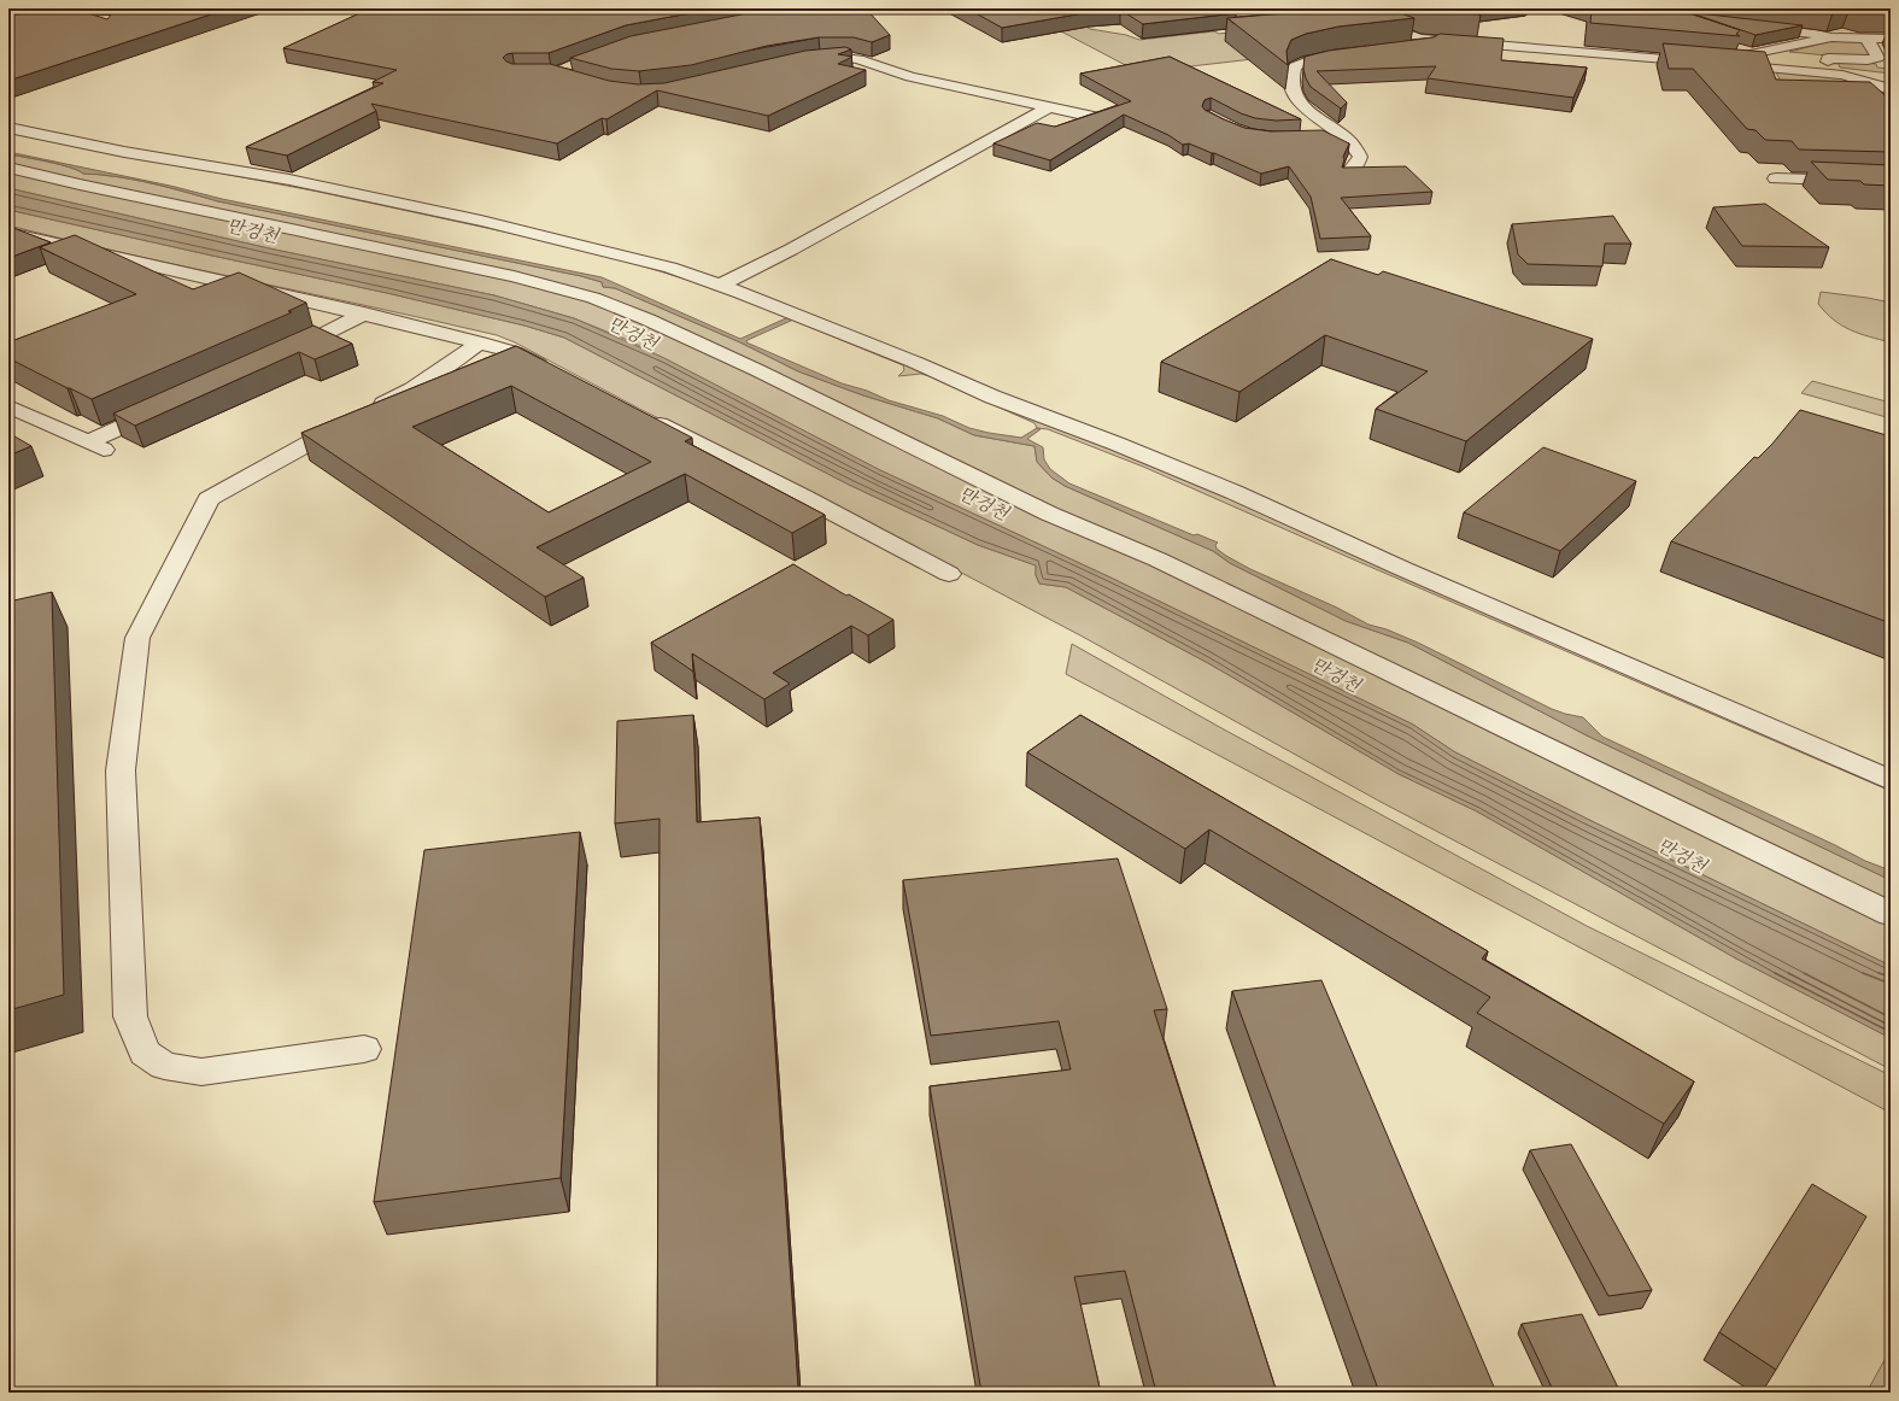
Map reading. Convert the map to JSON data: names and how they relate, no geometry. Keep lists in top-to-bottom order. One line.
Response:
{"water":["만겅천"]}
